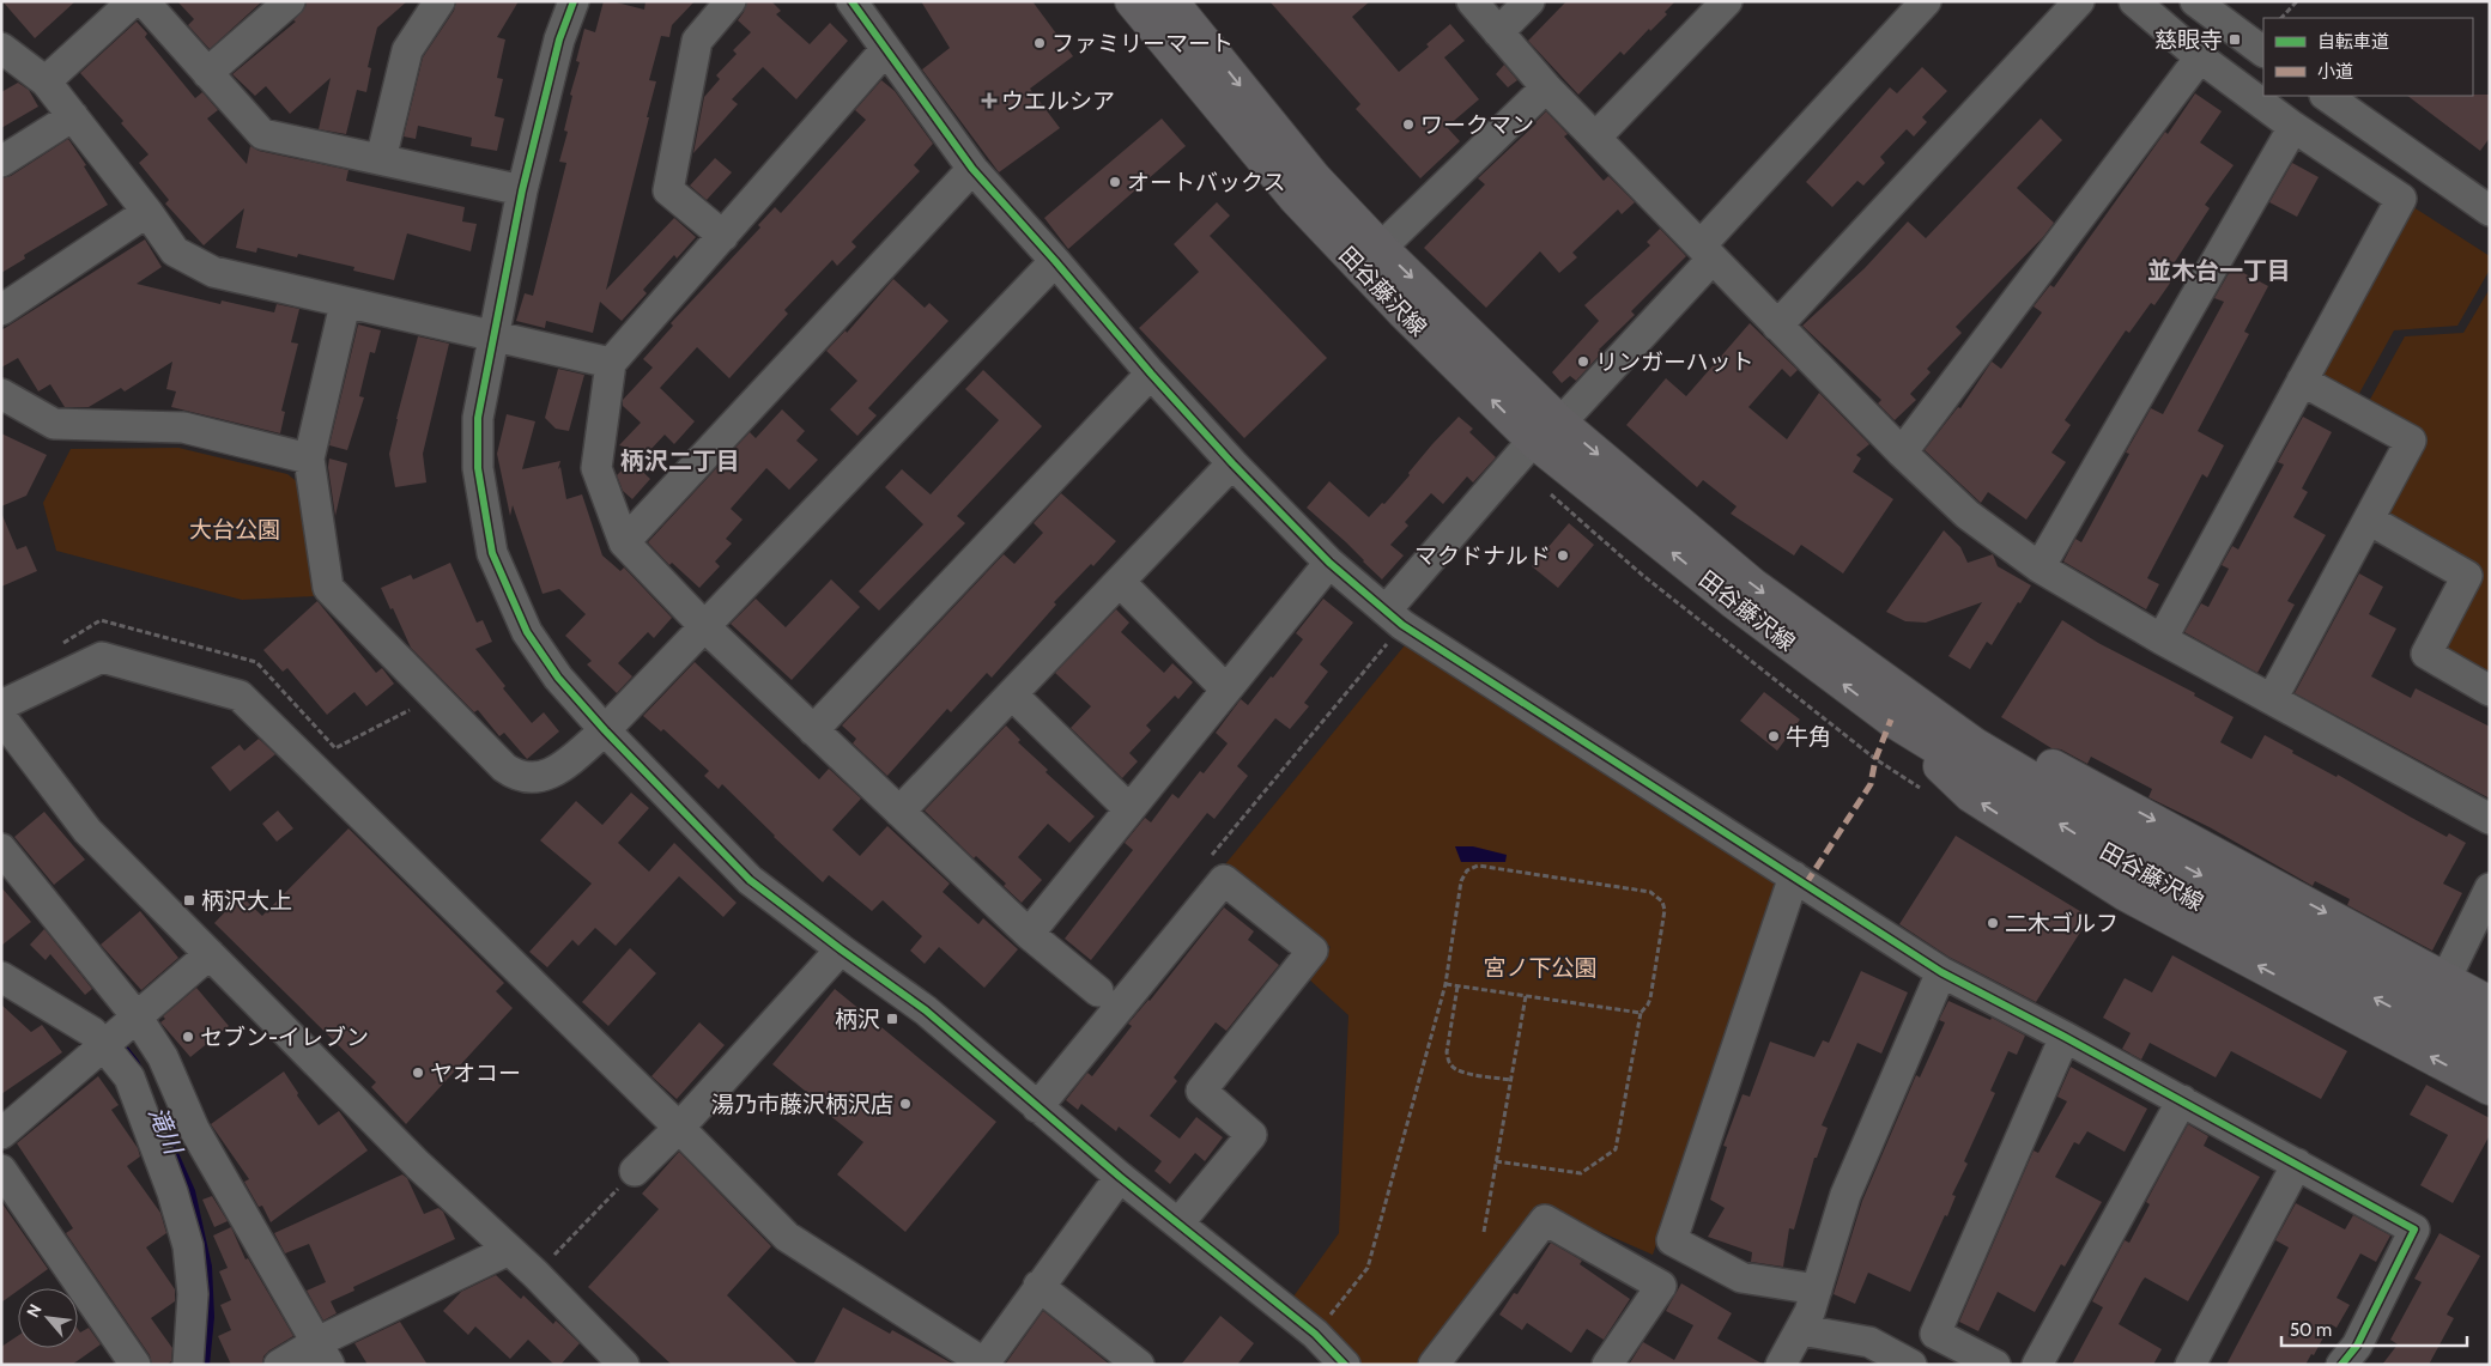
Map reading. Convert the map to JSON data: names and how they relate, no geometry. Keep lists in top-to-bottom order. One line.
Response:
{"streets":{"main road":["田谷藤沢線"]},"districts":["並木台一丁目","柄沢二丁目"],"water":["滝川"],"parks":["大台公園","宮ノ下公園"],"places":{"transit":["慈眼寺","柄沢大上","柄沢"],"other":["ファミリーマート","ワークマン","オートバックス","リンガーハット","マクドナルド","牛角","二木ゴルフ","セブン-イレブン","ヤオコー","湯乃市藤沢柄沢店"],"health":["ウエルシア"]},"legend":["自転車道","小道"],"scale_bar":"50 m","north":"top left"}
